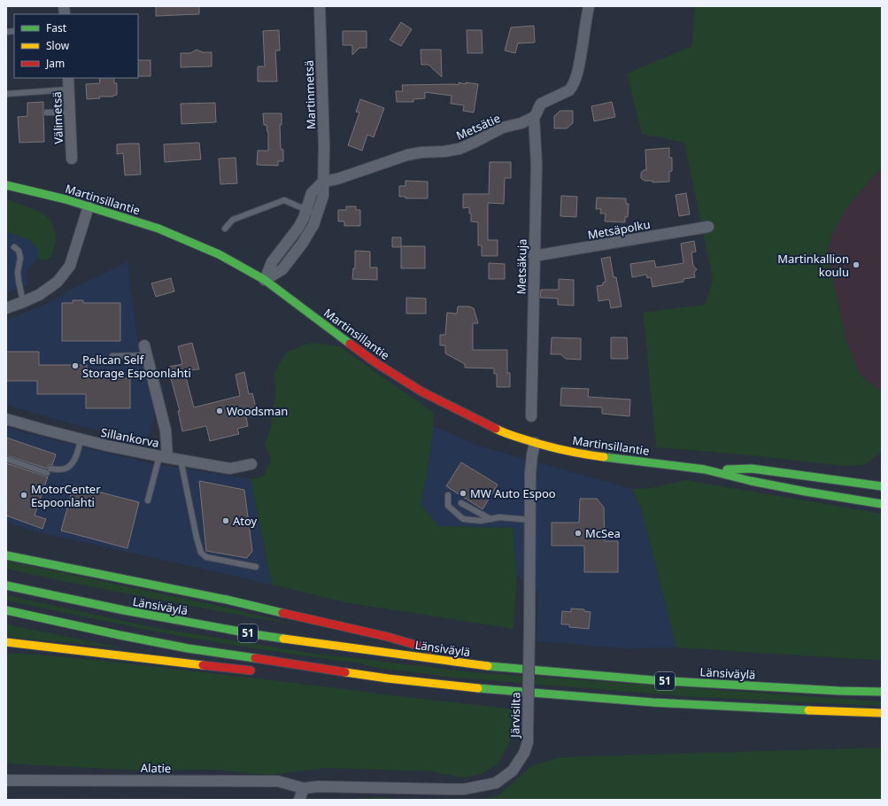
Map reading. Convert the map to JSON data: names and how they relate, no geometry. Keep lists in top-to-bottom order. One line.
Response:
{"streets":{"main road":["Martinsillantie","Länsiväylä","51"],"street":["Martinmetsä","Välimetsä","Metsätie","Metsäpolku","Metsäkuja","Sillankorva","Järvisilta","Alatie"]},"crossings":[["Martinmetsä","Metsätie"],["Martinmetsä","Martinsillantie"],["Metsätie","Metsäkuja"],["Martinsillantie","Järvisilta"],["Metsäpolku","Metsäkuja"],["Järvisilta","Alatie"]],"places":["Martinkallion koulu","Pelican Self Storage Espoonlahti","Woodsman","MW Auto Espoo","MotorCenter Espoonlahti","Atoy","McSea"],"legend":["Fast","Slow","Jam"]}
